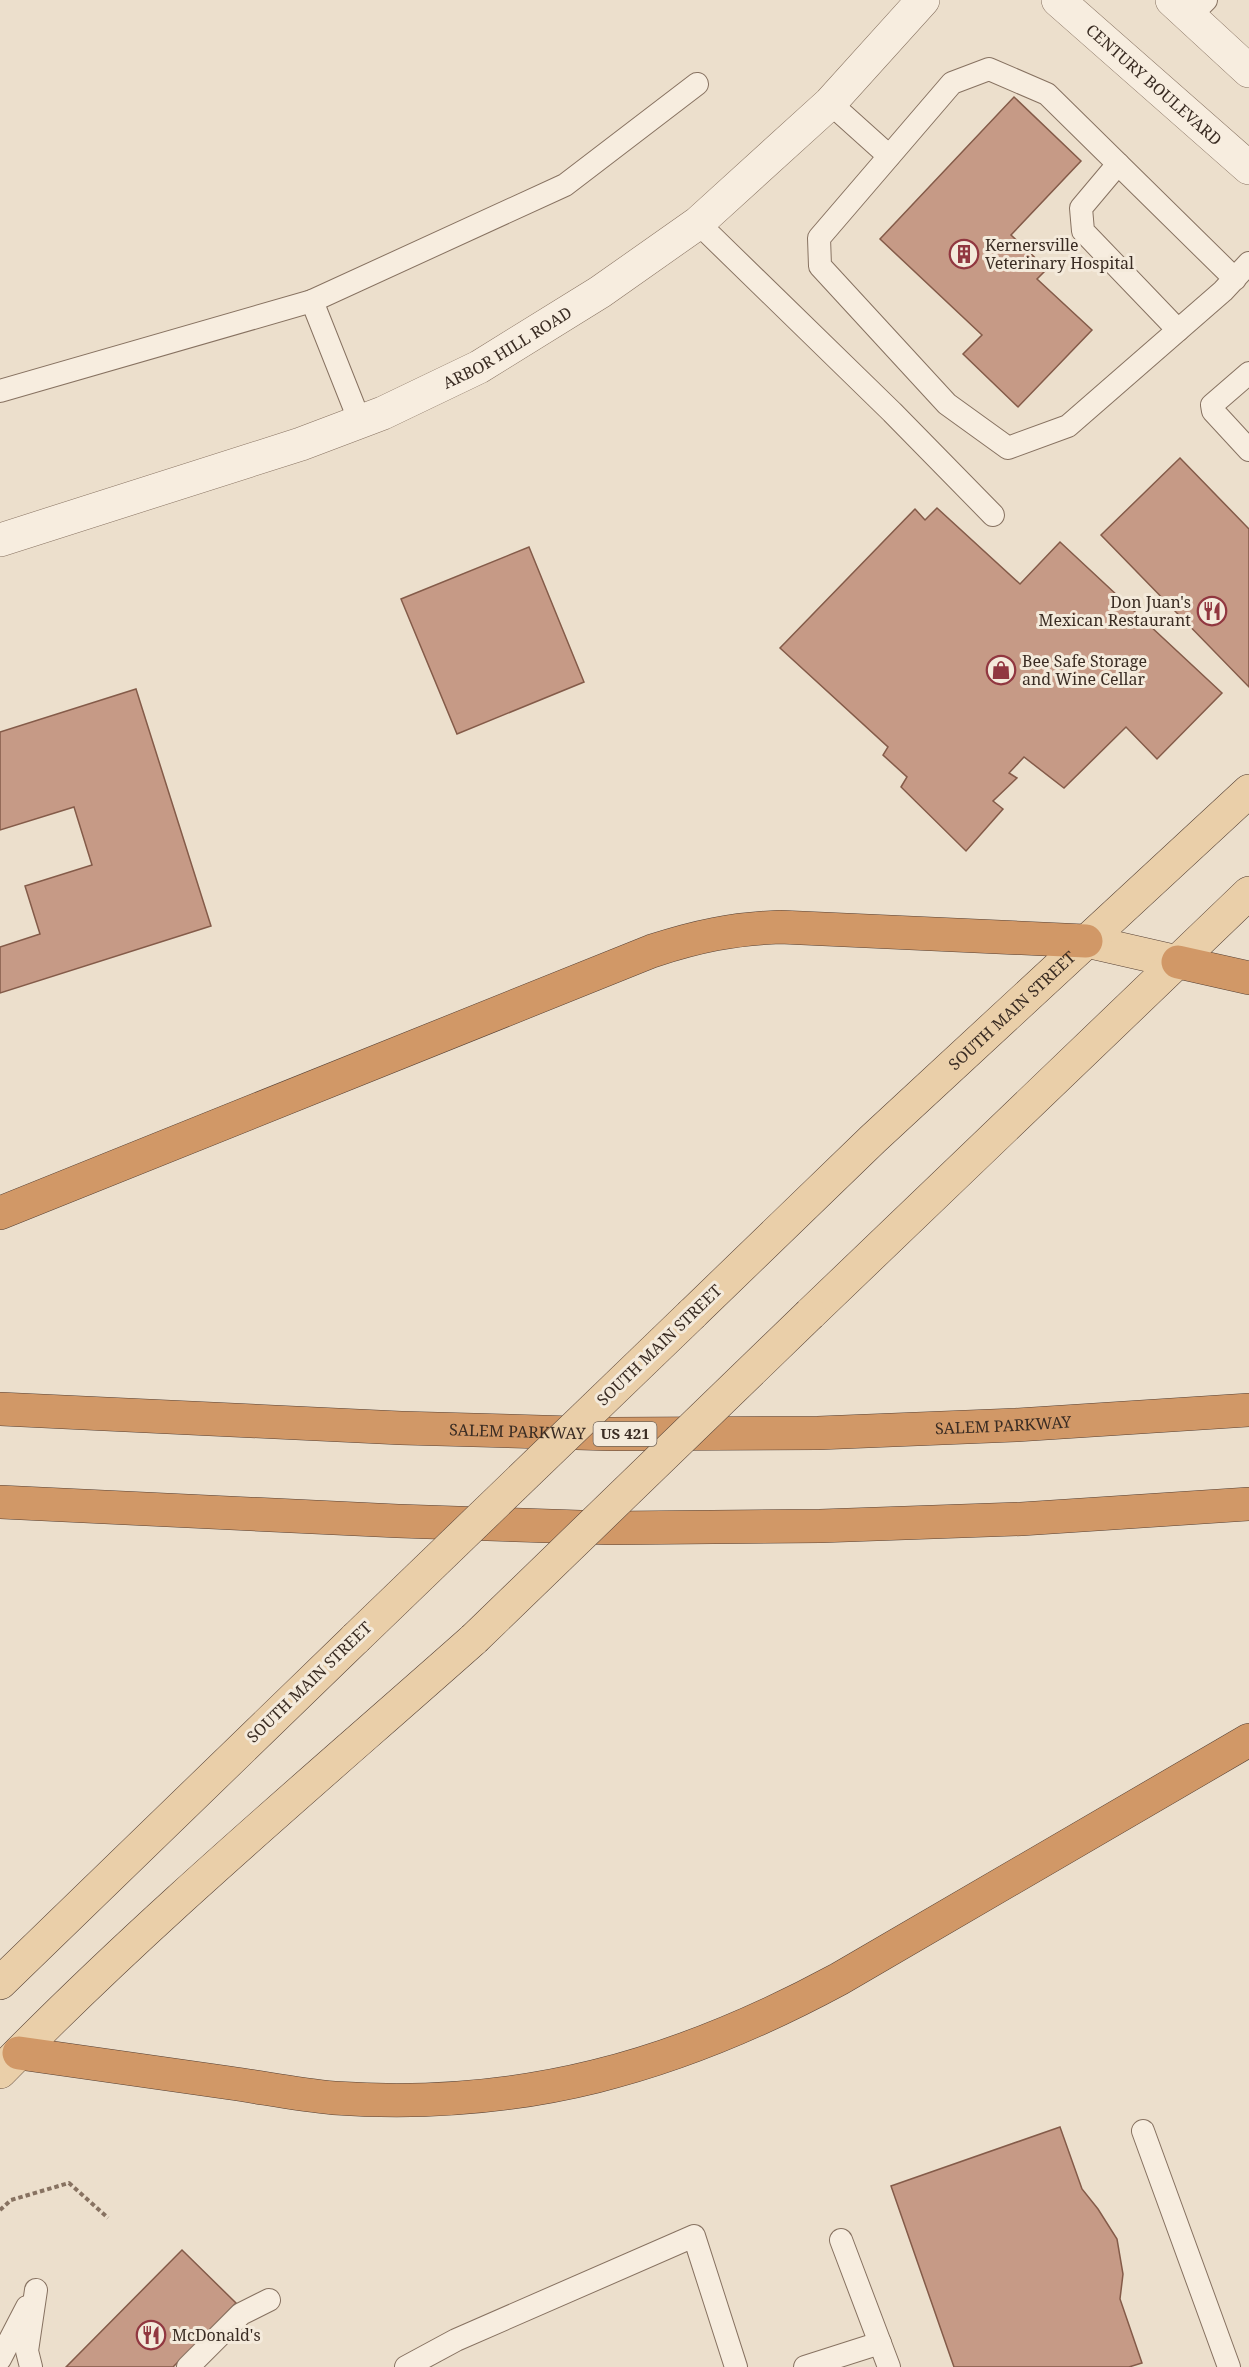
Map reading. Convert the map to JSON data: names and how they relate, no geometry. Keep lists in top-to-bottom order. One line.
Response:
{"streets":{"highway":["SALEM PARKWAY","US 421"],"main road":["SOUTH MAIN STREET"],"street":["CENTURY BOULEVARD","ARBOR HILL ROAD"]},"places":{"building":["Kernersville Veterinary Hospital"],"restaurant":["Don Juan's Mexican Restaurant","McDonald's"],"shop":["Bee Safe Storage and Wine Cellar"]}}
